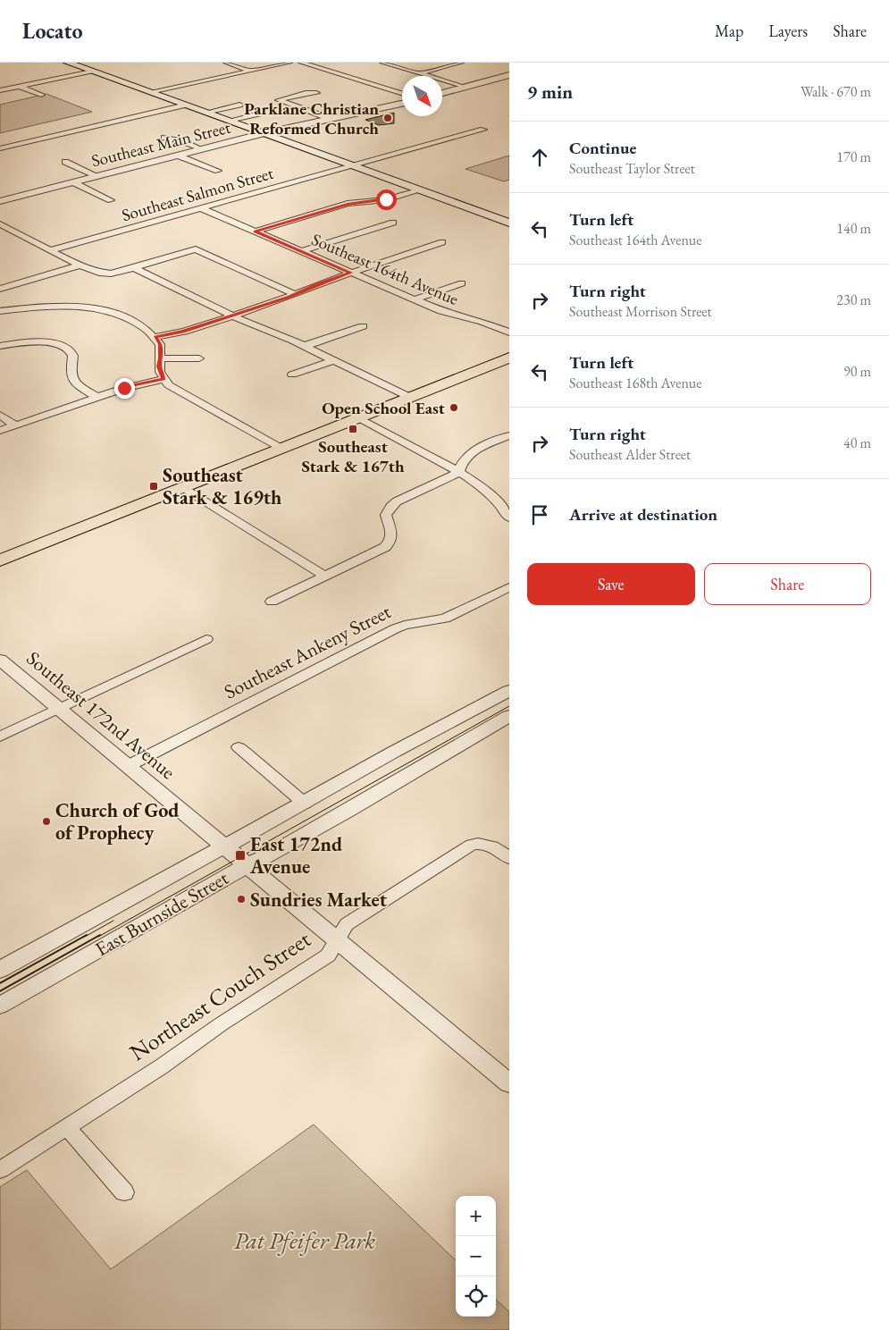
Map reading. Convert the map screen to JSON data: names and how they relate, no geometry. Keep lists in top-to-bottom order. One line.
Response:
{"streets":{"street":["Southeast Main Street","Southeast Salmon Street","Southeast 164th Avenue","Southeast Ankeny Street","Southeast 172nd Avenue","East Burnside Street","Northeast Couch Street"]},"crossings":[["Southeast Salmon Street","Southeast 164th Avenue"],["Southeast Ankeny Street","Southeast 172nd Avenue"],["Southeast 172nd Avenue","East Burnside Street"],["Southeast 172nd Avenue","Northeast Couch Street"]],"parks":["Pat Pfeifer Park"],"places":{"other":["Parklane Christian Reformed Church","Open School East","Church of God of Prophecy","Sundries Market"],"transit":["Southeast Stark & 167th","Southeast Stark & 169th","East 172nd Avenue"]},"north":"bottom right","page":{"header":"Locato","nav":["Map","Layers","Share"],"heading":["9 min","Walk · 670 m"],"list":[["Continue","Southeast Taylor Street","170 m"],["Turn left","Southeast 164th Avenue","140 m"],["Turn right","Southeast Morrison Street","230 m"],["Turn left","Southeast 168th Avenue","90 m"],["Turn right","Southeast Alder Street","40 m"],"Arrive at destination"],"buttons":["Save","Share"],"map_buttons":["+","−"]}}
